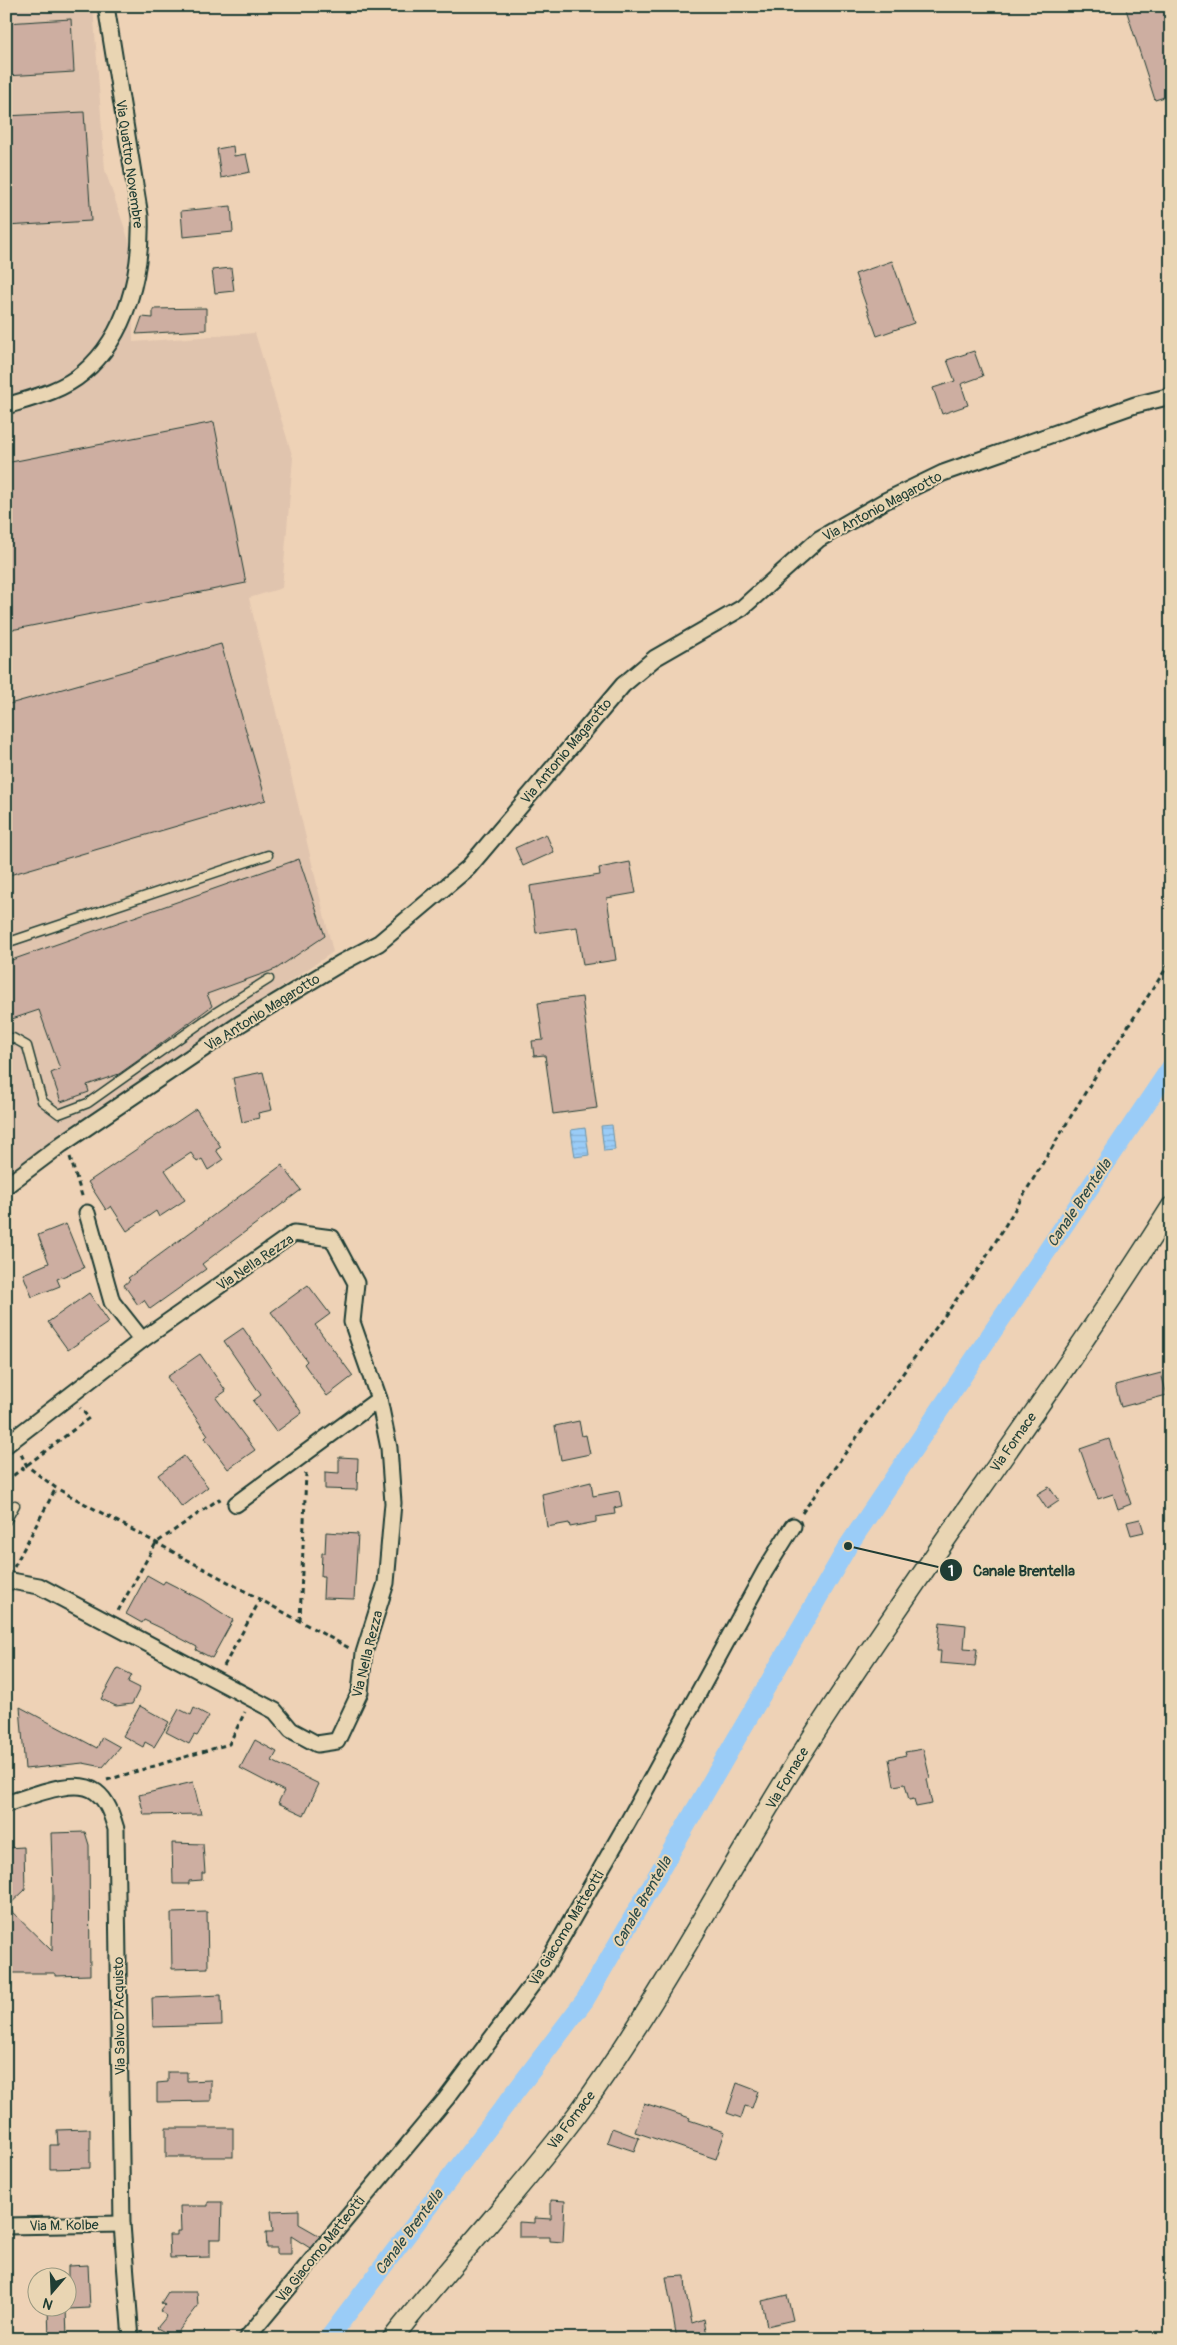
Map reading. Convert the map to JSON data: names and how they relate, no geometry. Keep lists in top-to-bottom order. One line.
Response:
{"streets":{"street":["Via Quattro Novembre","Via Antonio Magarotto","Via Nella Rezza","Via Fornace","Via Giacomo Matteotti","Via Salvo D'Acquisto","Via M. Kolbe"]},"crossings":[["Via Salvo D'Acquisto","Via M. Kolbe"]],"water":["Canale Brentella"],"places":["Canale Brentella"],"north":"bottom"}
